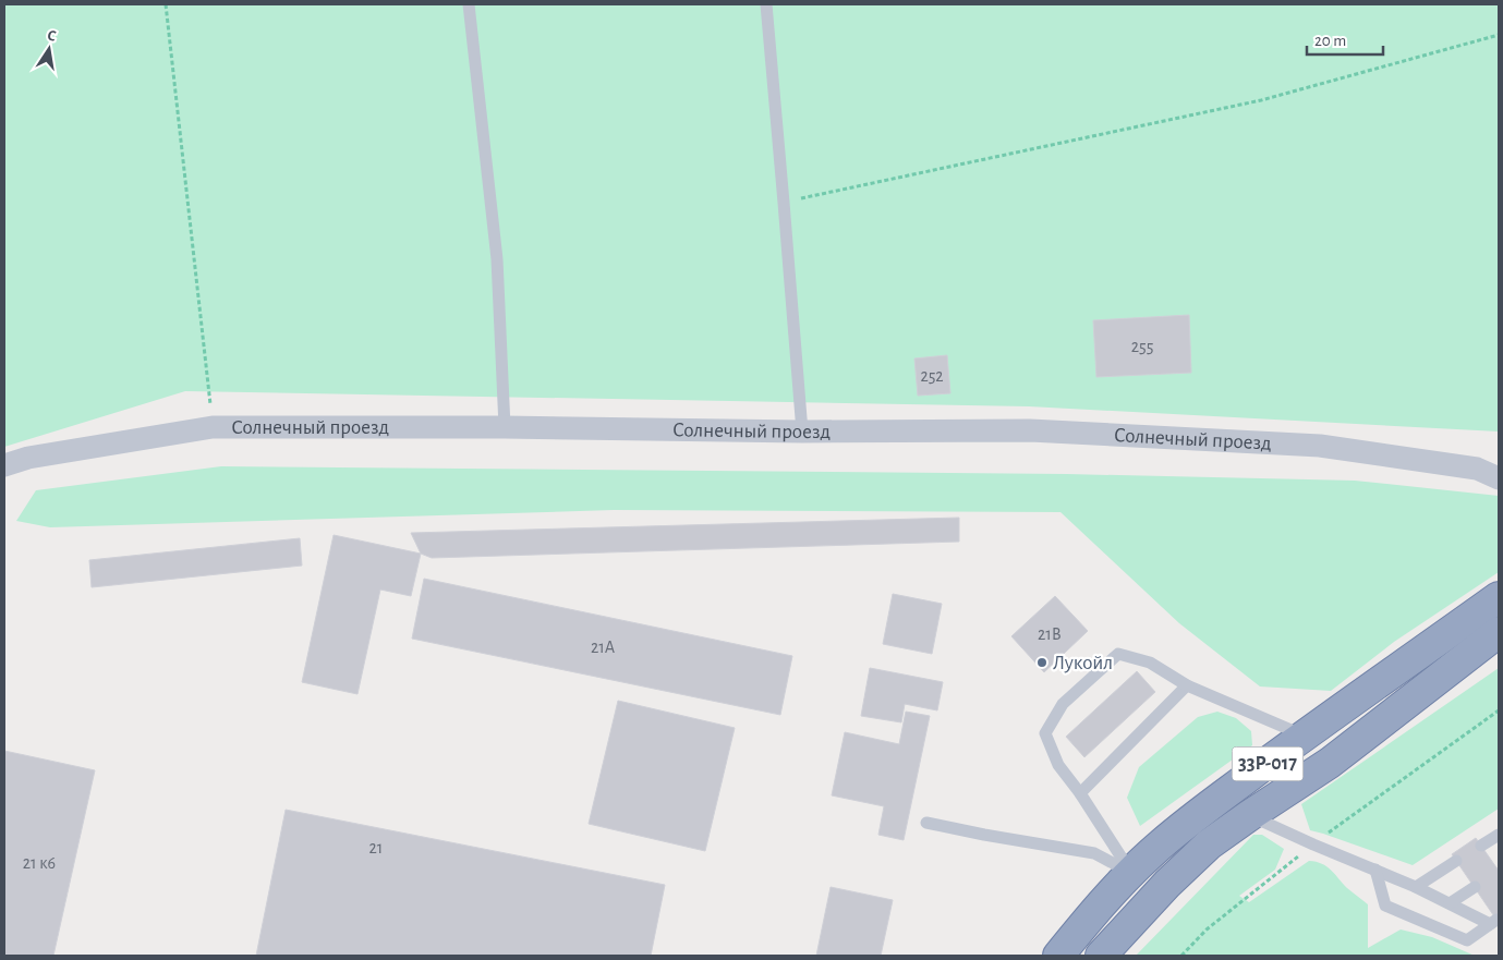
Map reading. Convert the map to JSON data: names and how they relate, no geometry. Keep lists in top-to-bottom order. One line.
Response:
{"streets":{"highway":["33Р-017"],"street":["Солнечный проезд"]},"places":["Лукойл"],"house_numbers":["255","252","21В","21А","21","21 к6"],"scale_bar":"20 m","north":"top"}
